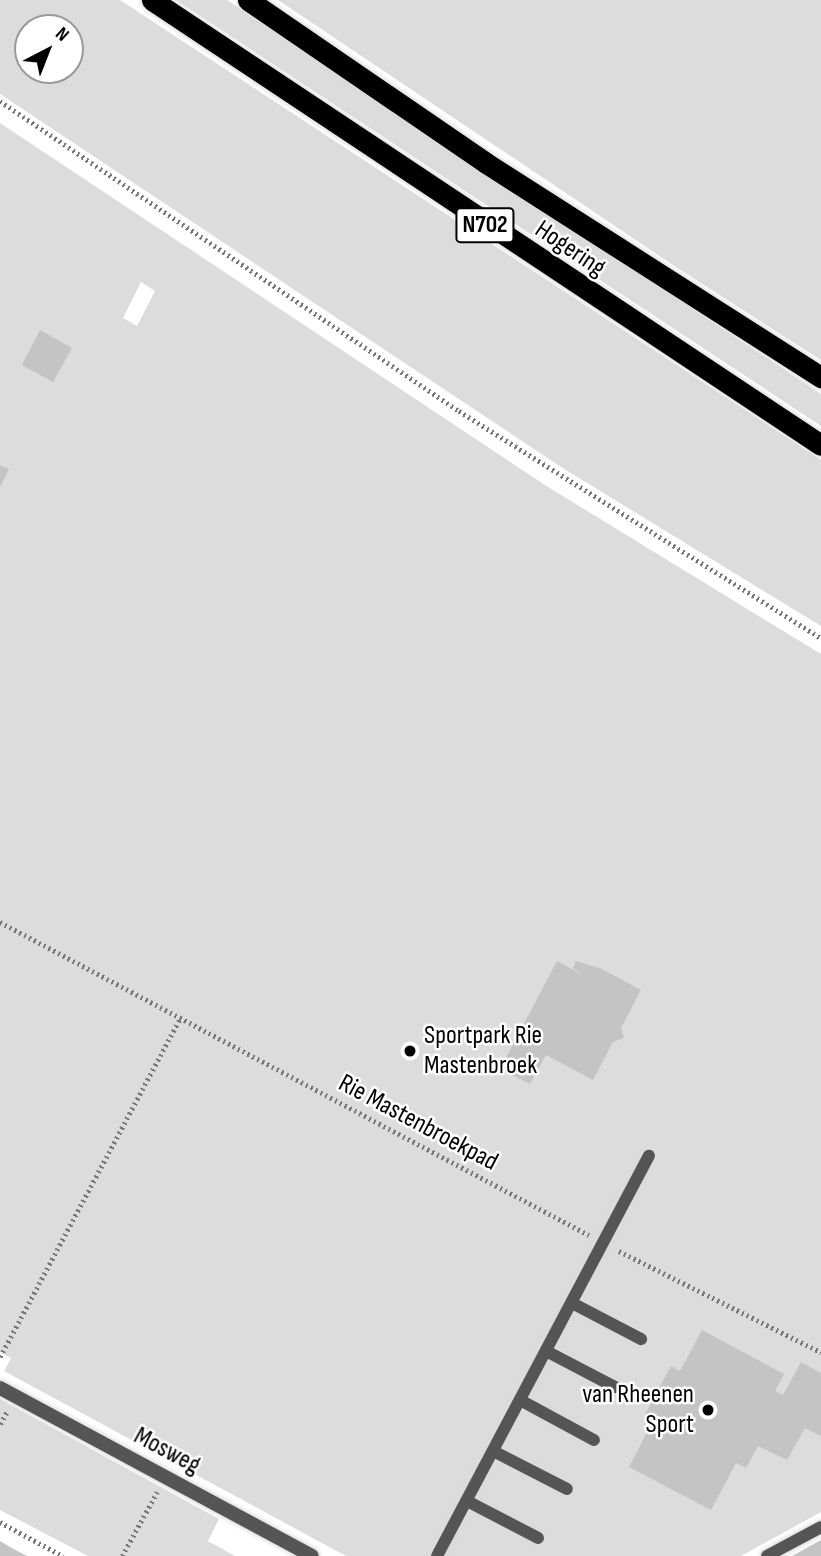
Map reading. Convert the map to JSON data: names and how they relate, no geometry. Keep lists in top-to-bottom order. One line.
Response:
{"streets":{"highway":["N702","Hogering"],"street":["Mosweg"],"path":["Rie Mastenbroekpad"]},"places":["Sportpark Rie Mastenbroek","van Rheenen Sport"],"north":"top right"}
